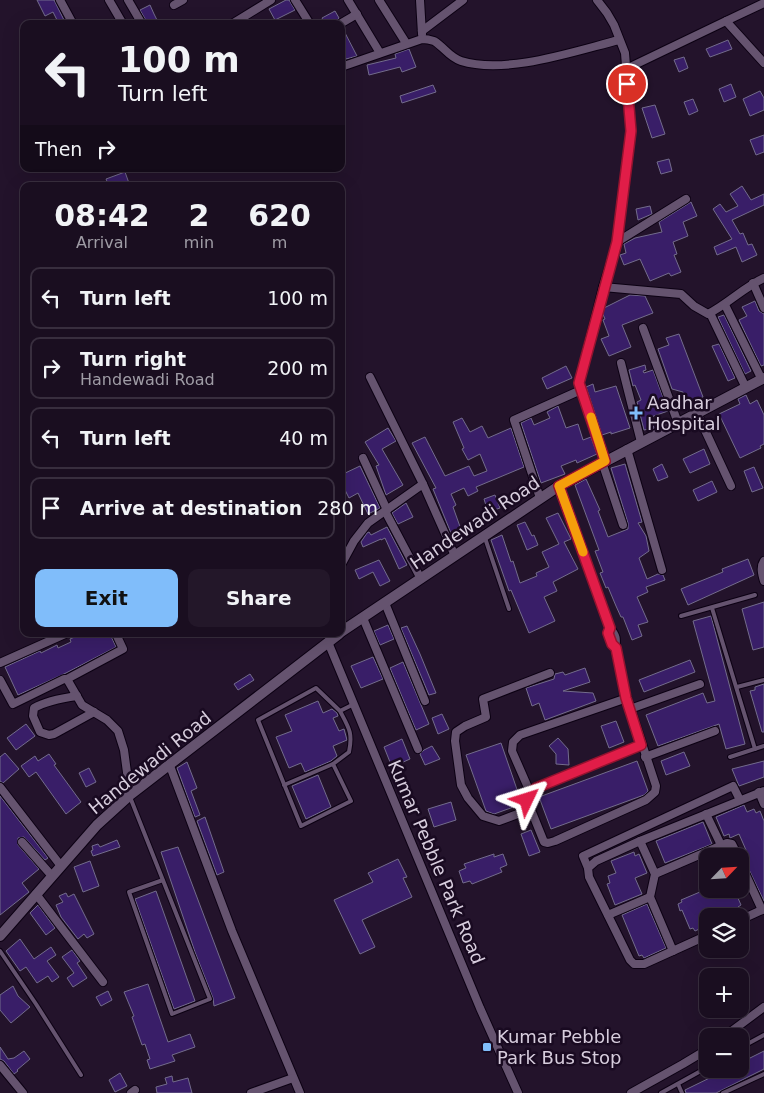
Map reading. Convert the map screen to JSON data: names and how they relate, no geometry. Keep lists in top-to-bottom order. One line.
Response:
{"streets":{"main road":["Handewadi Road"],"street":["Kumar Pebble Park Road"]},"crossings":[["Handewadi Road","Kumar Pebble Park Road"]],"places":{"health":["Aadhar Hospital"],"transit":["Kumar Pebble Park Bus Stop"]},"north":"top right","page":{"turn":["100 m","Turn left"],"then":"Then","eta":["08:42","Arrival","2","min","620","m"],"list":[{"name":"Turn left","value":"100 m"},{"name":"Turn right","note":"Handewadi Road","value":"200 m"},{"name":"Turn left","value":"40 m"},{"name":"Arrive at destination","value":"280 m"}],"buttons":["Exit","Share"],"map_buttons":["+","−"]}}
